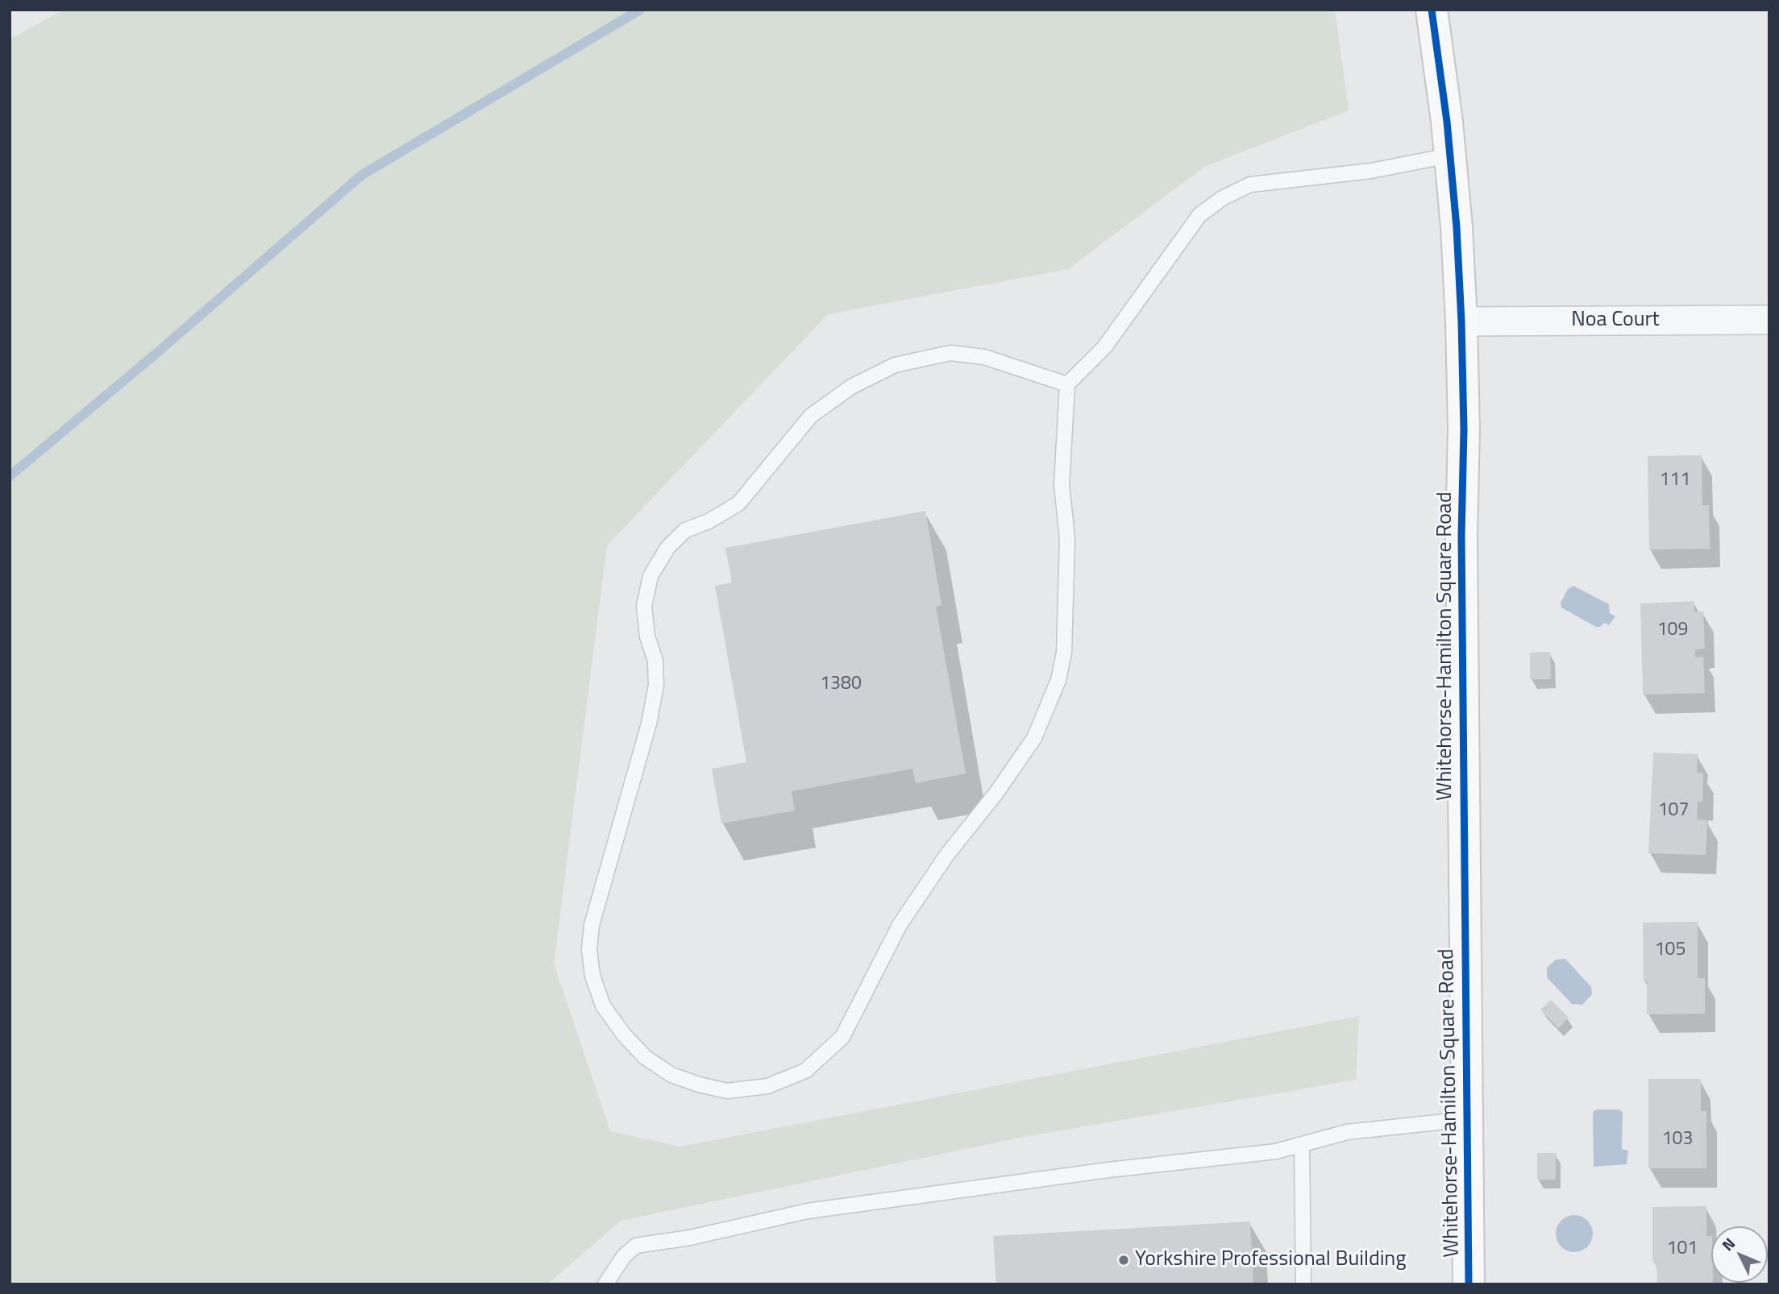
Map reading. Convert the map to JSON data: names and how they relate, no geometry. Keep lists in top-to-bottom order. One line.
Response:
{"streets":{"street":["Noa Court","Whitehorse-Hamilton Square Road"]},"crossings":[["Noa Court","Whitehorse-Hamilton Square Road"]],"places":["Yorkshire Professional Building"],"house_numbers":["111","109","1380","107","105","103","101"],"north":"top left"}
